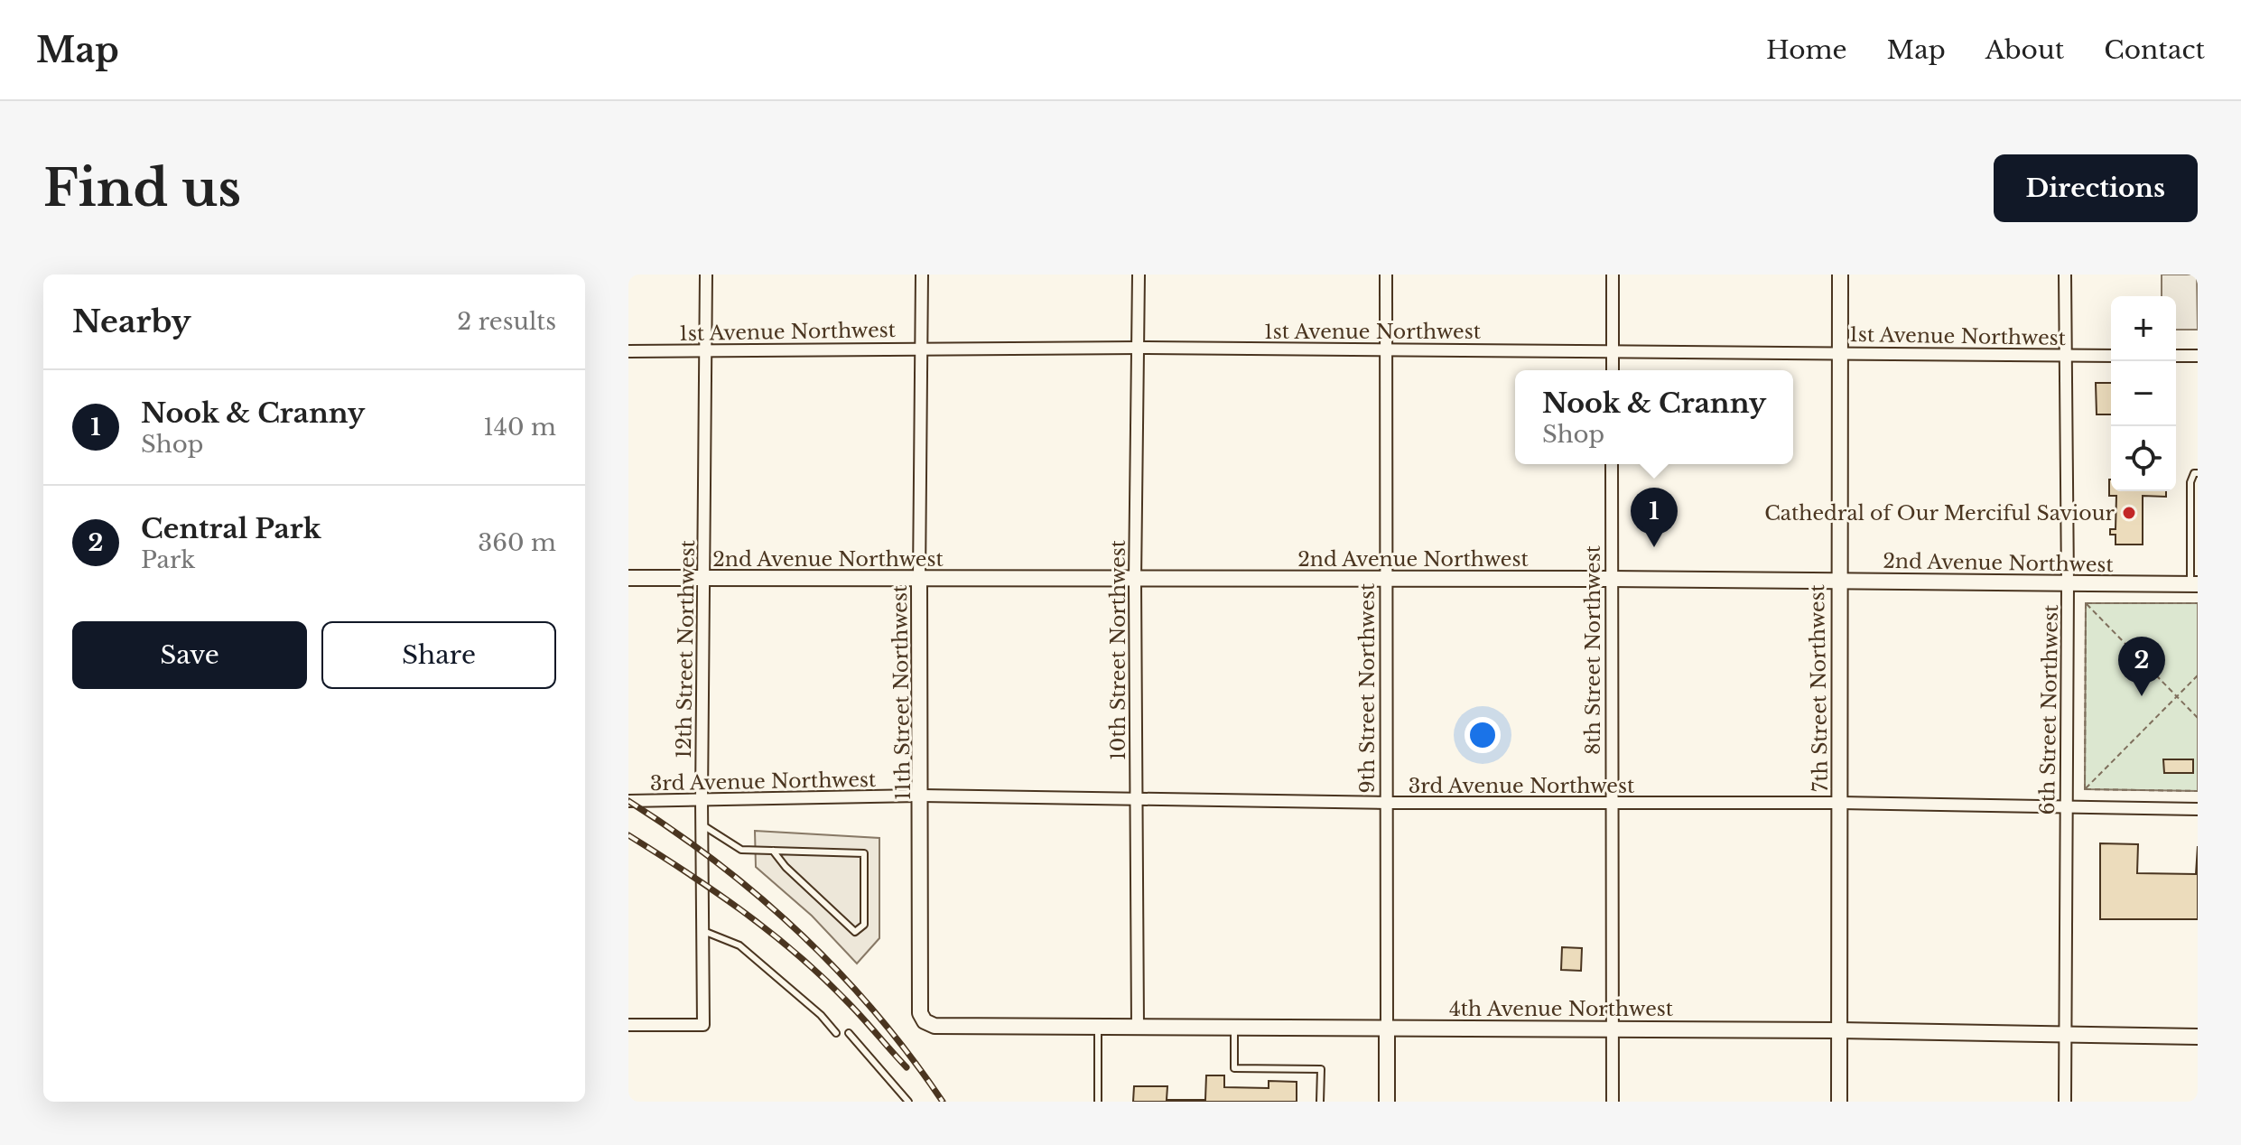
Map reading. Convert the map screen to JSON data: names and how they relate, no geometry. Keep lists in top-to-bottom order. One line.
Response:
{"streets":{"street":["1st Avenue Northwest","2nd Avenue Northwest","12th Street Northwest","10th Street Northwest","8th Street Northwest","9th Street Northwest","7th Street Northwest","11th Street Northwest","6th Street Northwest","3rd Avenue Northwest","4th Avenue Northwest"]},"crossings":[["1st Avenue Northwest","12th Street Northwest"],["1st Avenue Northwest","10th Street Northwest"],["1st Avenue Northwest","9th Street Northwest"],["1st Avenue Northwest","7th Street Northwest"],["1st Avenue Northwest","11th Street Northwest"],["1st Avenue Northwest","6th Street Northwest"],["2nd Avenue Northwest","12th Street Northwest"],["2nd Avenue Northwest","10th Street Northwest"],["2nd Avenue Northwest","8th Street Northwest"],["2nd Avenue Northwest","9th Street Northwest"],["2nd Avenue Northwest","7th Street Northwest"],["2nd Avenue Northwest","11th Street Northwest"],["2nd Avenue Northwest","6th Street Northwest"],["12th Street Northwest","3rd Avenue Northwest"],["10th Street Northwest","3rd Avenue Northwest"],["10th Street Northwest","4th Avenue Northwest"],["8th Street Northwest","3rd Avenue Northwest"],["8th Street Northwest","4th Avenue Northwest"],["9th Street Northwest","3rd Avenue Northwest"],["9th Street Northwest","4th Avenue Northwest"],["7th Street Northwest","3rd Avenue Northwest"],["7th Street Northwest","4th Avenue Northwest"],["11th Street Northwest","3rd Avenue Northwest"],["11th Street Northwest","4th Avenue Northwest"],["6th Street Northwest","3rd Avenue Northwest"],["6th Street Northwest","4th Avenue Northwest"]],"places":["Cathedral of Our Merciful Saviour"],"page":{"header":"Map","nav":["Home","Map","About","Contact"],"buttons":["Directions",["Save","Share"]],"title":"Find us","heading":["Nearby","2 results"],"map_buttons":["+","−"],"list":[{"mark":"1","name":"Nook & Cranny","note":"Shop","value":"140 m"},{"mark":"2","name":"Central Park","note":"Park","value":"360 m"}],"popup":["Nook & Cranny","Shop"],"pins":["1","2"]}}
